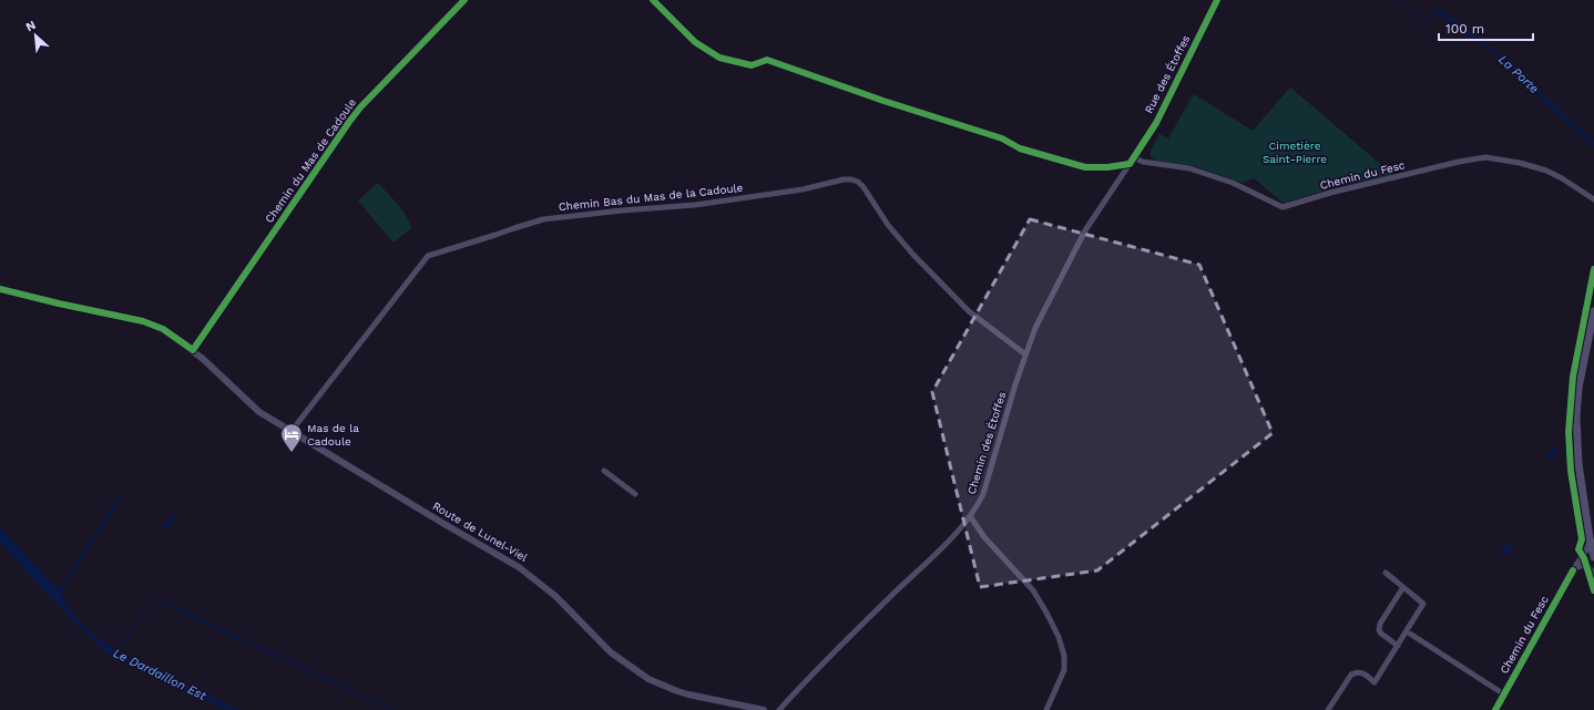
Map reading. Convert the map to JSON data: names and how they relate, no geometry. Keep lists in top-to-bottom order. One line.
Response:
{"streets":{"street":["Rue des Étoffes","Chemin du Mas de Cadoule","Chemin du Fesc","Chemin Bas du Mas de la Cadoule","Chemin des Étoffes","Route de Lunel-Viel"]},"crossings":[["Rue des Étoffes","Chemin du Fesc"],["Rue des Étoffes","Chemin des Étoffes"],["Chemin du Mas de Cadoule","Route de Lunel-Viel"],["Chemin du Fesc","Chemin des Étoffes"],["Chemin Bas du Mas de la Cadoule","Chemin des Étoffes"],["Chemin Bas du Mas de la Cadoule","Route de Lunel-Viel"]],"water":["La Porte","Le Dardaillon Est"],"parks":["Cimetière Saint-Pierre"],"places":{"hotel":["Mas de la Cadoule"]},"scale_bar":"100 m","north":"top left"}
